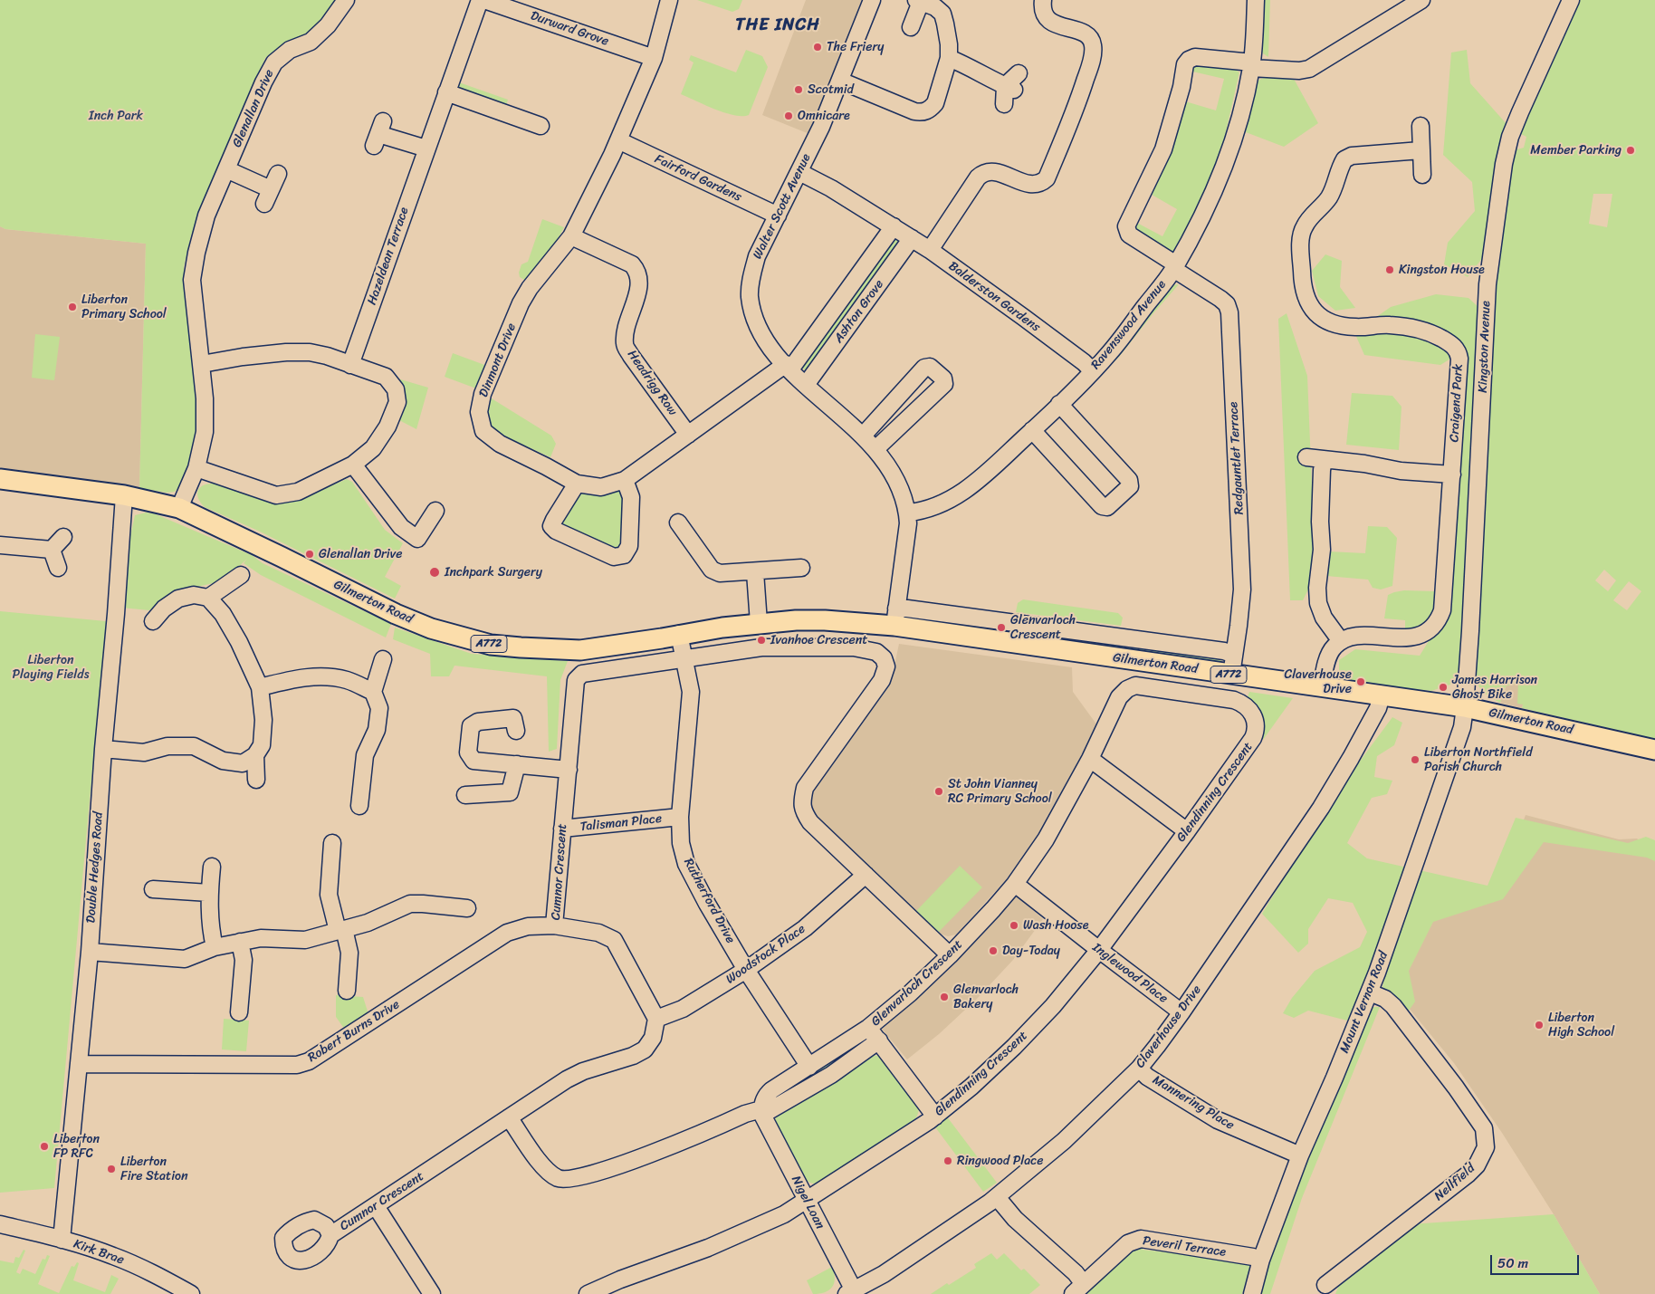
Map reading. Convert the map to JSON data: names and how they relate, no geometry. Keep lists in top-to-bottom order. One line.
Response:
{"streets":{"main road":["Gilmerton Road","A772"],"street":["Durward Grove","Glenallan Drive","Fairford Gardens","Walter Scott Avenue","Hazeldean Terrace","Balderston Gardens","Ashton Grove","Ravenswood Avenue","Kingston Avenue","Dinmont Drive","Headrigg Row","Craigend Park","Redgauntlet Terrace","Glendinning Crescent","Talisman Place","Double Hedges Road","Cumnor Crescent","Rutherford Drive","Woodstock Place","Inglewood Place","Glenvarloch Crescent","Mount Vernon Road","Claverhouse Drive","Robert Burns Drive","Mannering Place","Nellfield","Nigel Loan","Peveril Terrace","Kirk Brae"]},"crossings":[["Durward Grove","Dinmont Drive"],["Glenallan Drive","Gilmerton Road"],["Fairford Gardens","Walter Scott Avenue"],["Fairford Gardens","Dinmont Drive"],["Walter Scott Avenue","Balderston Gardens"],["Walter Scott Avenue","Ashton Grove"],["Walter Scott Avenue","Ravenswood Avenue"],["Walter Scott Avenue","Dinmont Drive"],["Walter Scott Avenue","Gilmerton Road"],["Balderston Gardens","Ashton Grove"],["Balderston Gardens","Ravenswood Avenue"],["Ashton Grove","Dinmont Drive"],["Ravenswood Avenue","Redgauntlet Terrace"],["Kingston Avenue","Gilmerton Road"],["Kingston Avenue","Mount Vernon Road"],["Dinmont Drive","Headrigg Row"],["Redgauntlet Terrace","Gilmerton Road"],["Gilmerton Road","Double Hedges Road"],["Gilmerton Road","Rutherford Drive"],["Gilmerton Road","Mount Vernon Road"],["Gilmerton Road","Claverhouse Drive"],["Glendinning Crescent","Inglewood Place"],["Glendinning Crescent","Glenvarloch Crescent"],["Glendinning Crescent","Nigel Loan"],["Talisman Place","Cumnor Crescent"],["Talisman Place","Rutherford Drive"],["Double Hedges Road","Robert Burns Drive"],["Double Hedges Road","Kirk Brae"],["Cumnor Crescent","Rutherford Drive"],["Cumnor Crescent","Woodstock Place"],["Cumnor Crescent","Glenvarloch Crescent"],["Cumnor Crescent","Robert Burns Drive"],["Rutherford Drive","Woodstock Place"],["Rutherford Drive","Glenvarloch Crescent"],["Inglewood Place","Glenvarloch Crescent"],["Inglewood Place","Claverhouse Drive"],["Glenvarloch Crescent","Nigel Loan"],["Mount Vernon Road","Mannering Place"],["Mount Vernon Road","Nellfield"],["Mount Vernon Road","Peveril Terrace"],["Claverhouse Drive","Mannering Place"],["Claverhouse Drive","Nigel Loan"]],"districts":["THE INCH"],"parks":["Inch Park","Liberton Playing Fields"],"places":["The Friery","Scotmid","Omnicare","Member Parking","Kingston House","Liberton Primary School","Glenallan Drive","Inchpark Surgery","Glenvarloch Crescent","Ivanhoe Crescent","Claverhouse Drive","James Harrison Ghost Bike","Liberton Northfield Parish Church","St John Vianney RC Primary School","Wash Hoose","Day-Today","Glenvarloch Bakery","Liberton High School","Liberton FP RFC","Ringwood Place","Liberton Fire Station"],"scale_bar":"50 m"}
